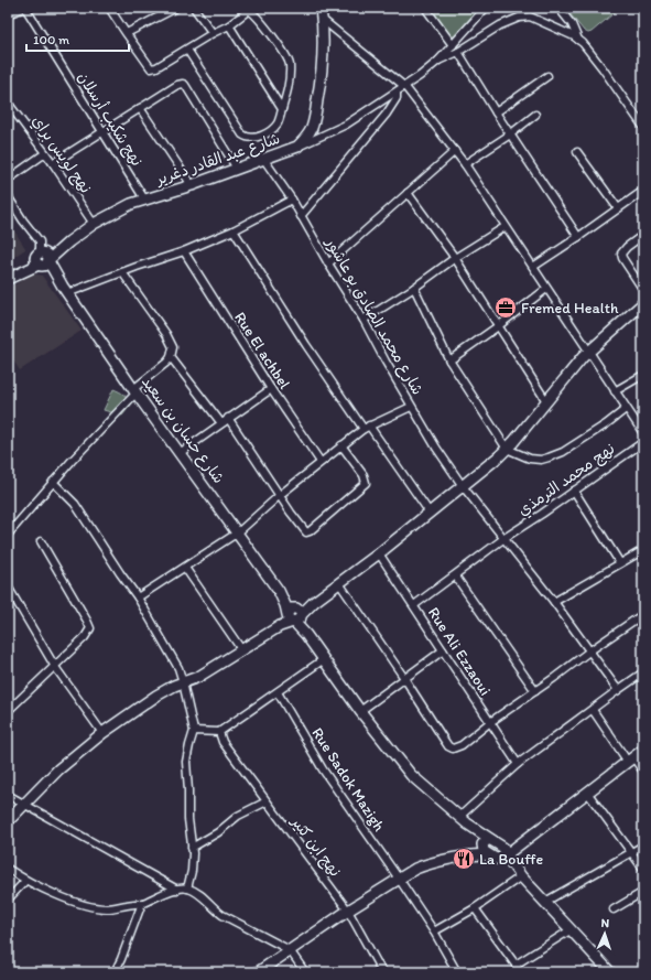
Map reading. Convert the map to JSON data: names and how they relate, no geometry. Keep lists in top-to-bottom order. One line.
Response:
{"streets":{"street":["نهج شكيب أرسلان","نهج لويس براي","شارع عبد القادر دغرير","شارع محمد الصادق بو عاشور","Rue El achbel","شارع حسان بن سعيد","نهج محمد الترمذي","Rue Ali Ezzaoui","Rue Sadok Mazigh","نهج ابن كثير"]},"crossings":[["نهج شكيب أرسلان","شارع عبد القادر دغرير"],["نهج لويس براي","شارع عبد القادر دغرير"],["شارع عبد القادر دغرير","شارع محمد الصادق بو عاشور"],["شارع عبد القادر دغرير","شارع حسان بن سعيد"],["شارع محمد الصادق بو عاشور","نهج محمد الترمذي"],["نهج محمد الترمذي","Rue Ali Ezzaoui"]],"places":{"office":["Fremed Health"],"restaurant":["La Bouffe"]},"scale_bar":"100 m","north":"top"}
